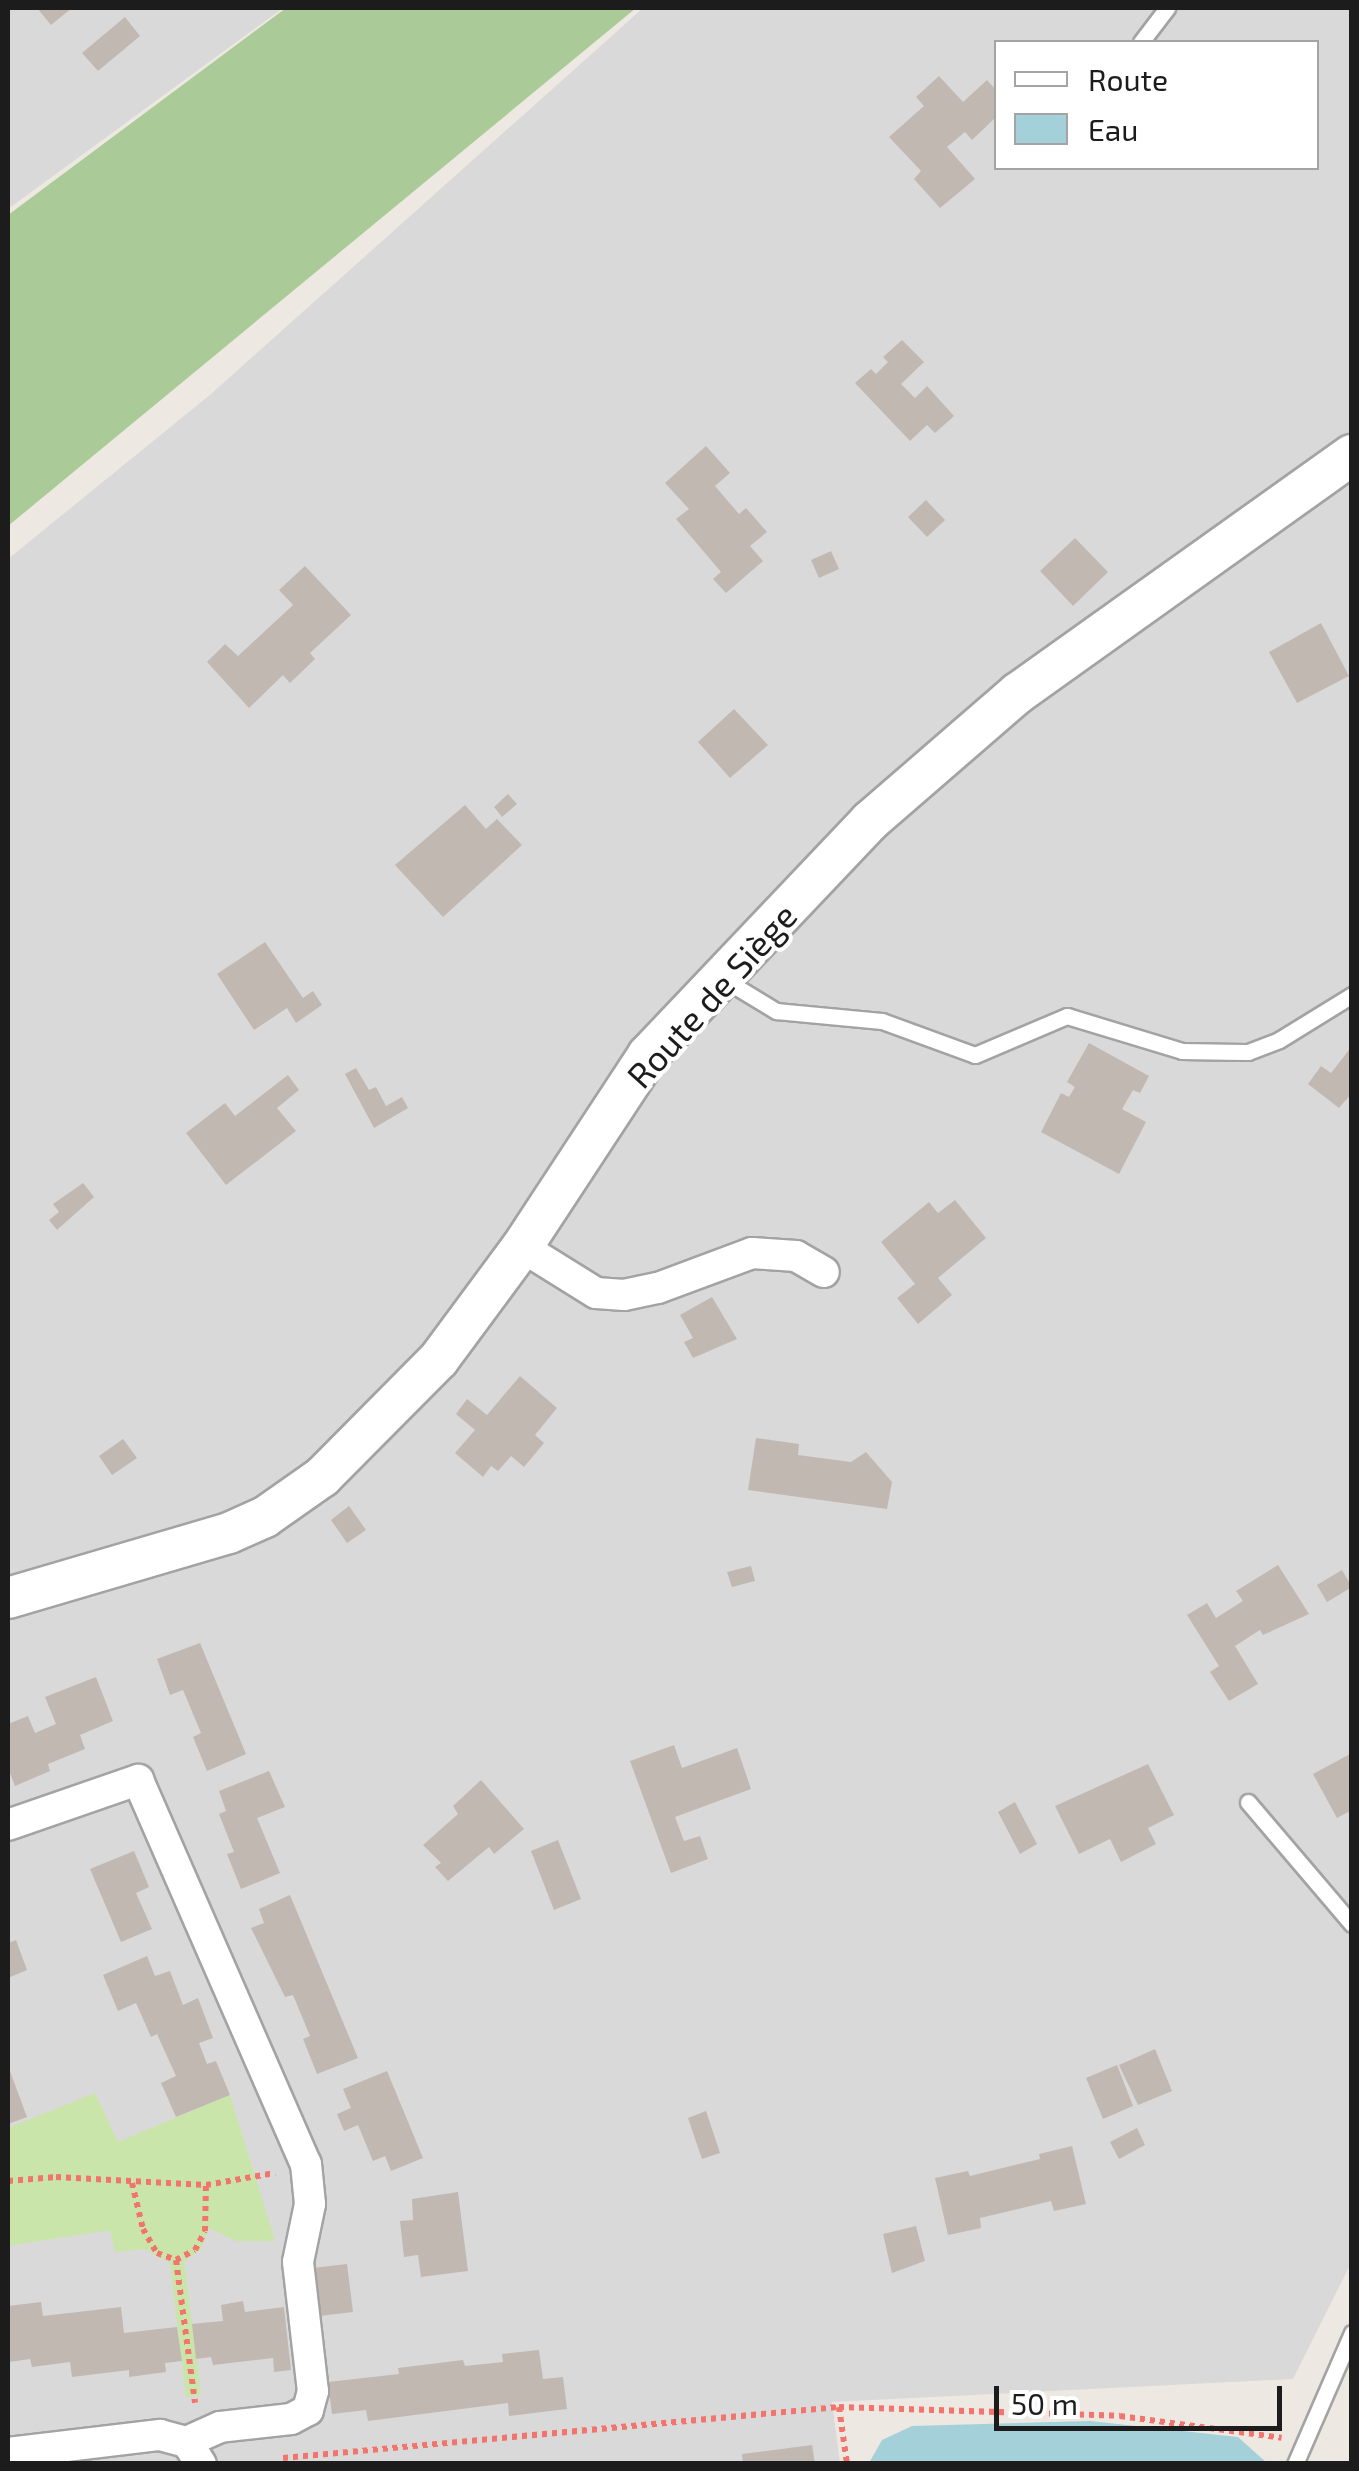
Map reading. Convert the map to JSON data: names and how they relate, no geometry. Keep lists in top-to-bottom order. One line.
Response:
{"streets":{"street":["Route de Siège"]},"legend":["Route","Eau"],"scale_bar":"50 m"}
